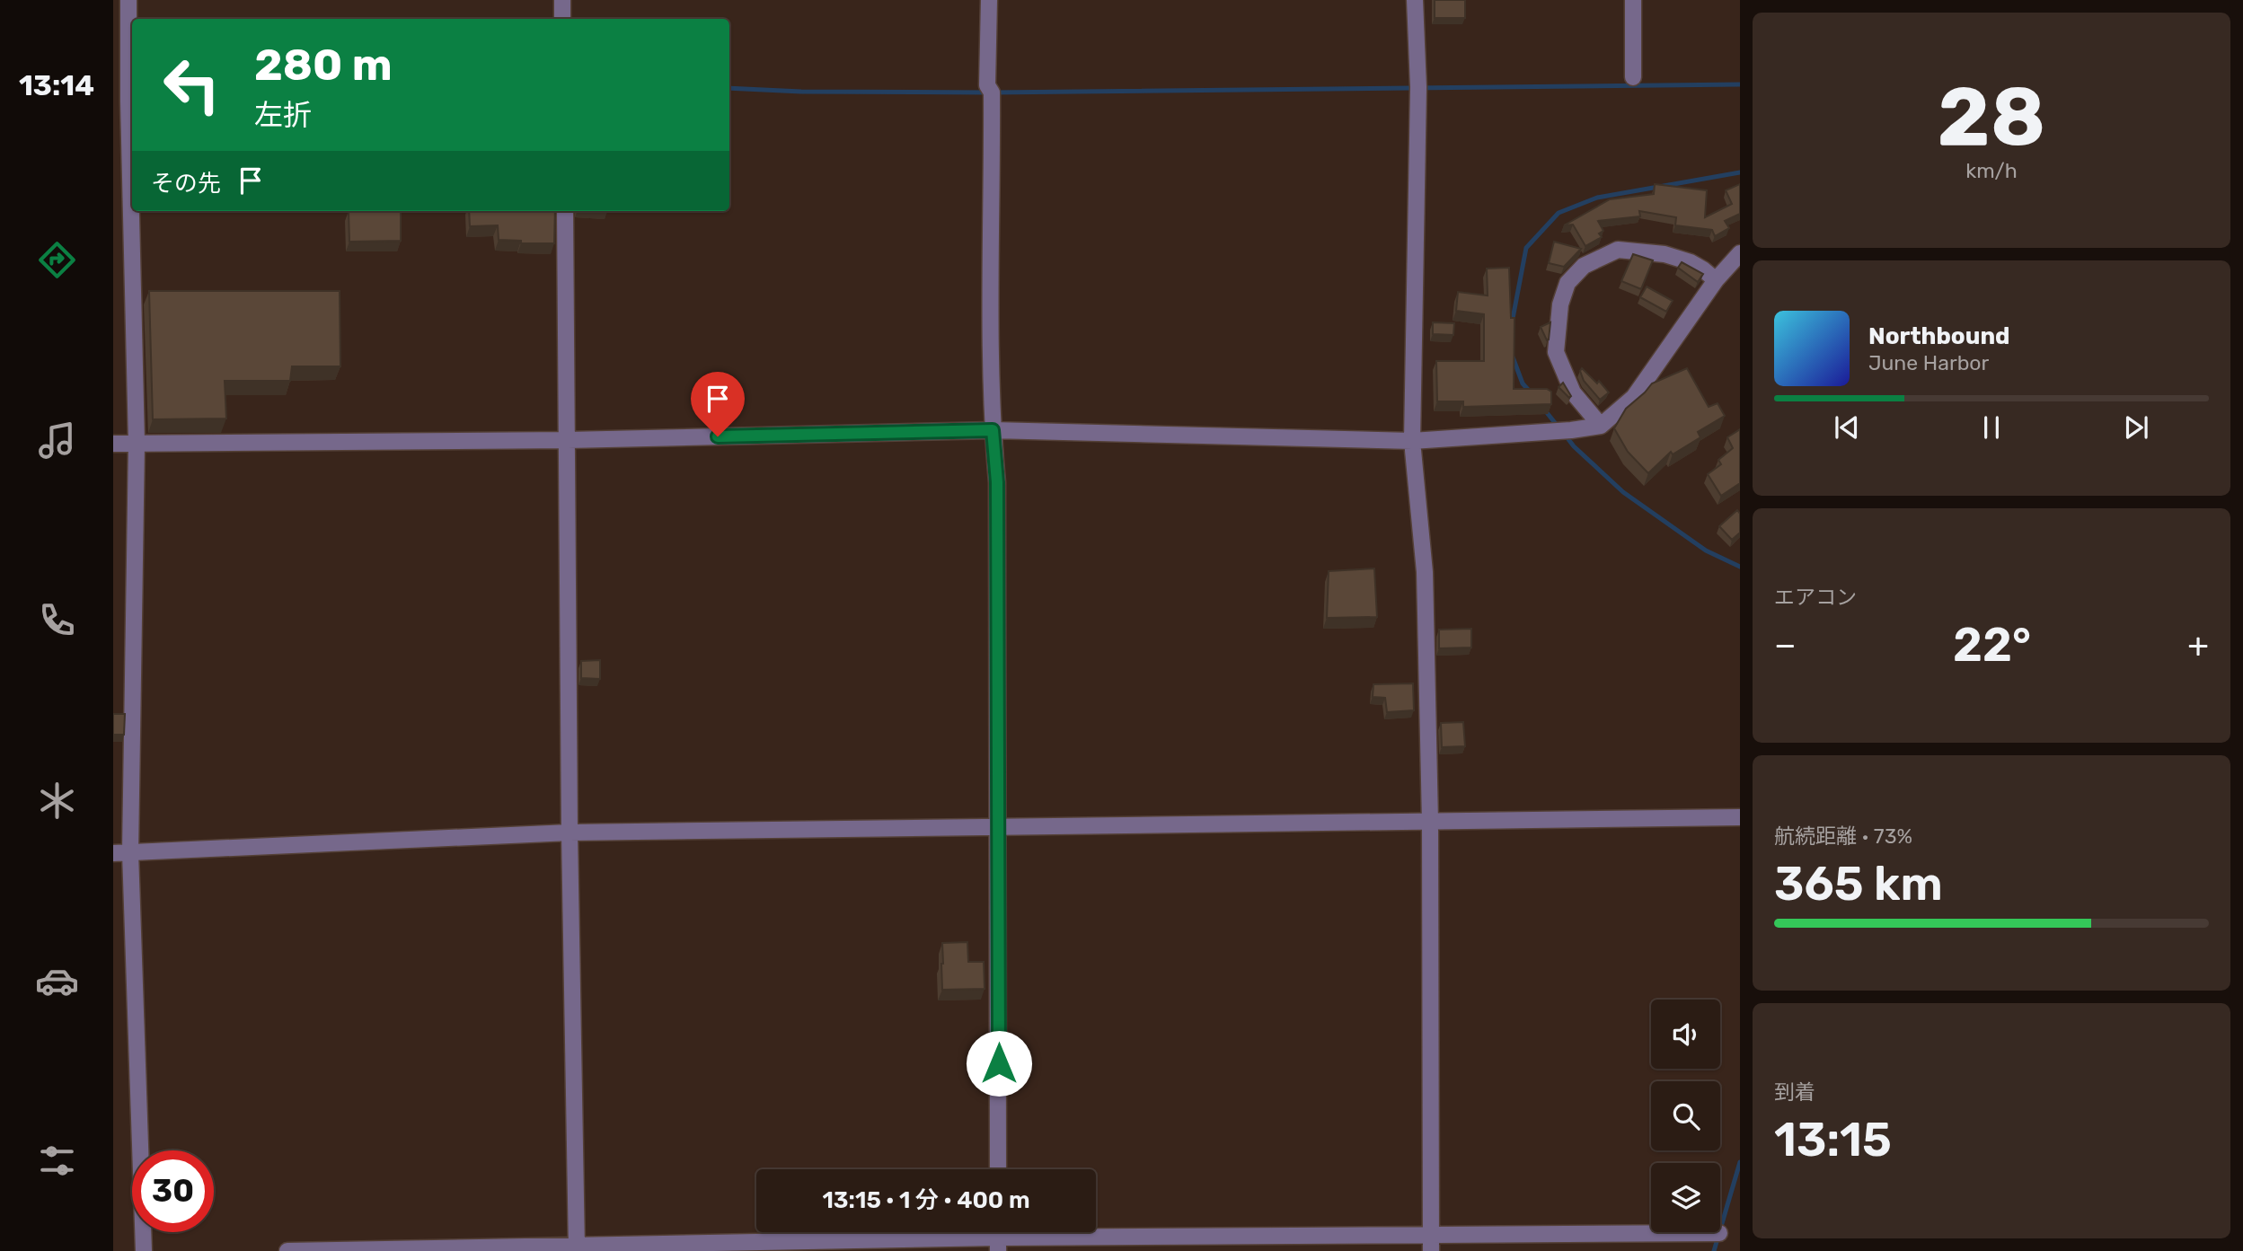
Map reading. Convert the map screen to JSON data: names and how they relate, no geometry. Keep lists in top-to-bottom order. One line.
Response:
{"page":{"tabs":"13:14","tile":[["28","km/h"],"エアコン",["航続距離 · 73%","365 km"],["到着","13:15"]],"turn":["280 m","左折"],"then":"その先","song":["Northbound","June Harbor"],"heat":["−","22°","+"],"limit":"30","trip":"13:15 · 1 分 · 400 m"}}
